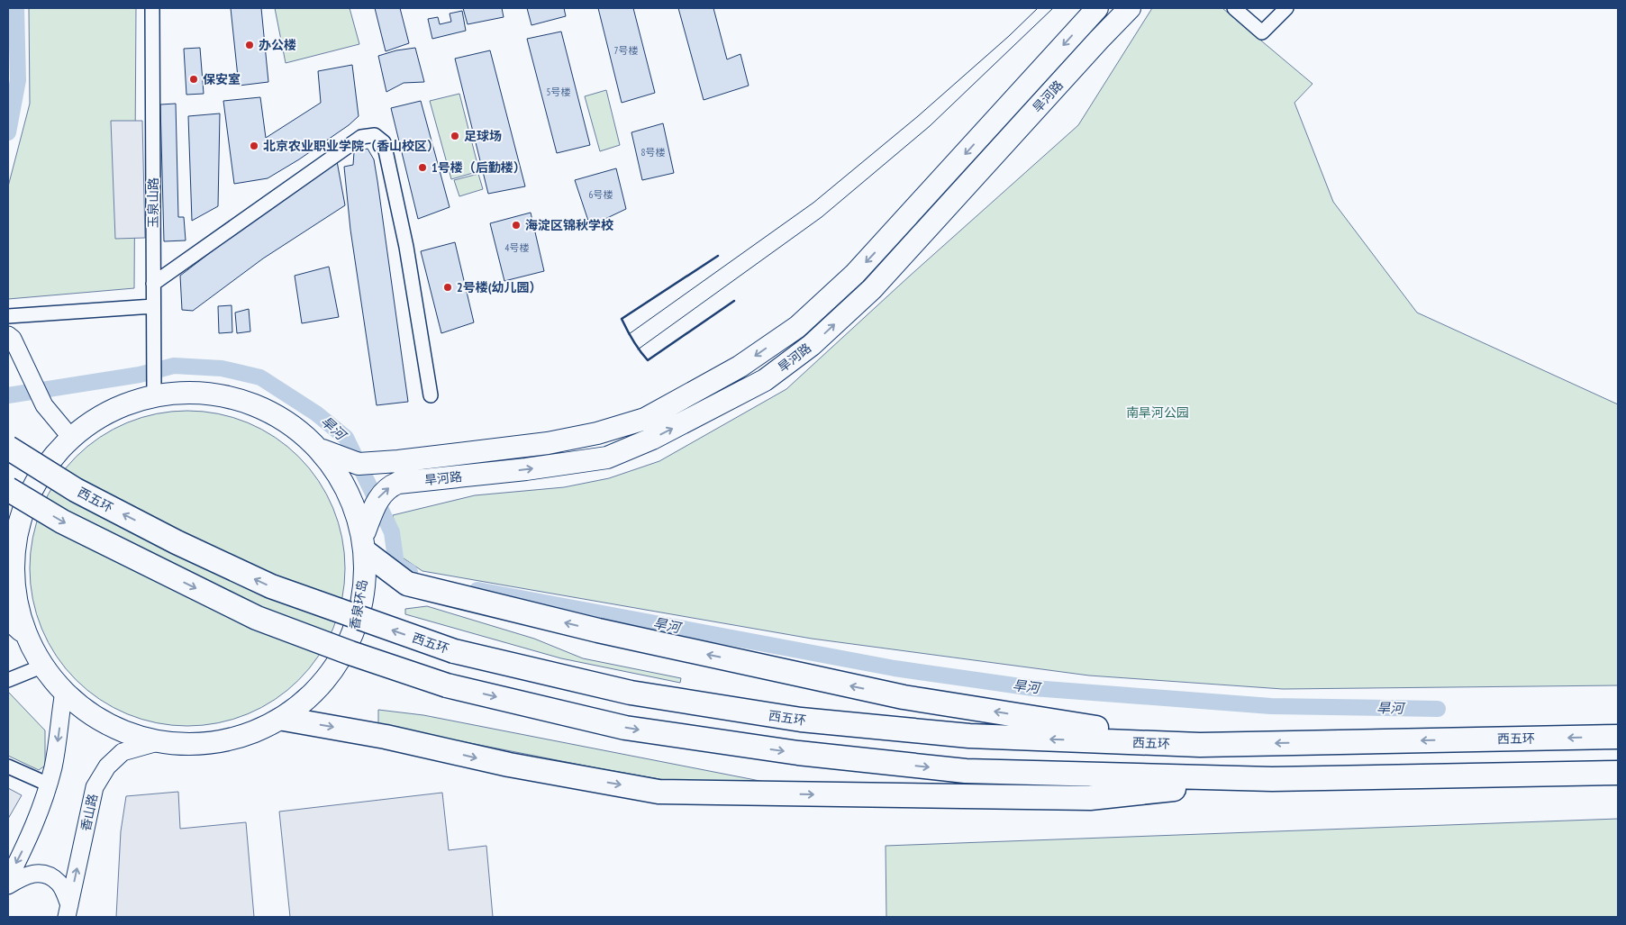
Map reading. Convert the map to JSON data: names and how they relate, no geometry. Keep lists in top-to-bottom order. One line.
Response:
{"streets":{"highway":["西五环"],"main road":["旱河路","香泉环岛"],"street":["玉泉山路","香山路"]},"crossings":[["旱河路","香泉环岛"],["玉泉山路","香泉环岛"],["香泉环岛","香山路"]],"water":["旱河"],"parks":["南旱河公园"],"places":["办公楼","保安室","足球场","北京农业职业学院（香山校区）","1号楼（后勤楼）","海淀区锦秋学校","2号楼(幼儿园）"],"house_numbers":["7号楼","5号楼","8号楼","6号楼","4号楼"]}
